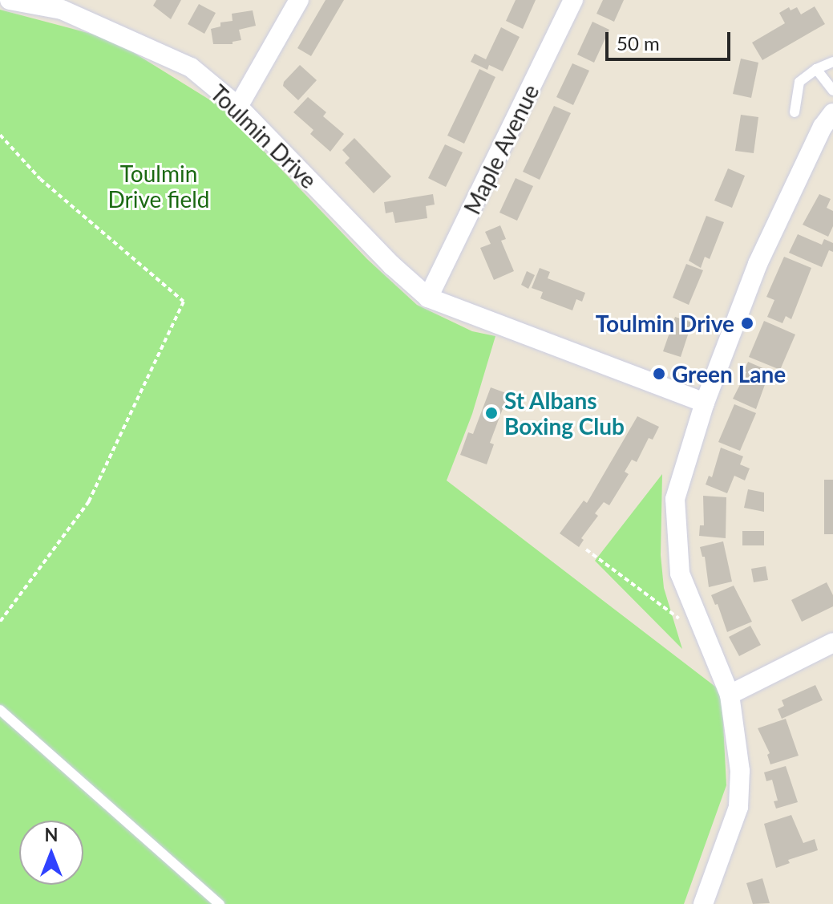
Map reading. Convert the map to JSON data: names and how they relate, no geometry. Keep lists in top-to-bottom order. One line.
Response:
{"streets":{"street":["Toulmin Drive","Maple Avenue"]},"crossings":[["Toulmin Drive","Maple Avenue"]],"parks":["Toulmin Drive field"],"places":["Toulmin Drive","Green Lane","St Albans Boxing Club"],"scale_bar":"50 m","north":"top"}
